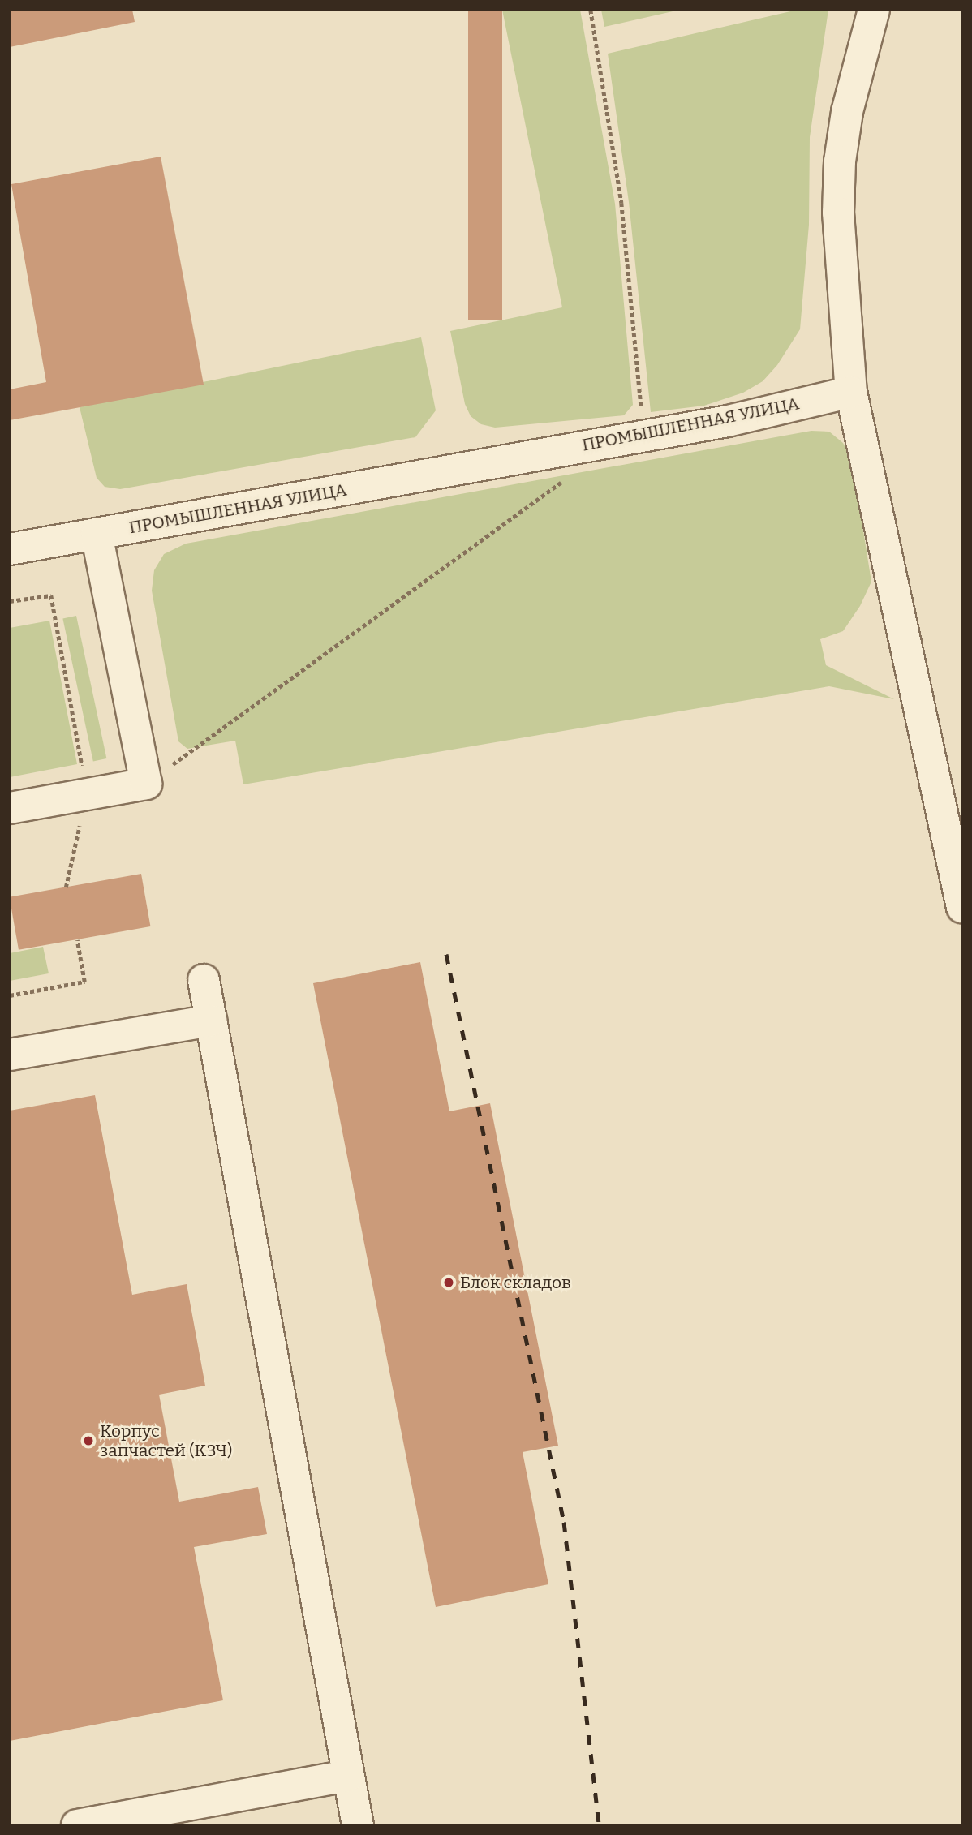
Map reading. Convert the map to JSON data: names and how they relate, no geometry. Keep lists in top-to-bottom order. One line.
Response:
{"streets":{"street":["ПРОМЫШЛЕННАЯ УЛИЦА"]},"places":["Блок складов","Корпус запчастей (КЗЧ)"]}
